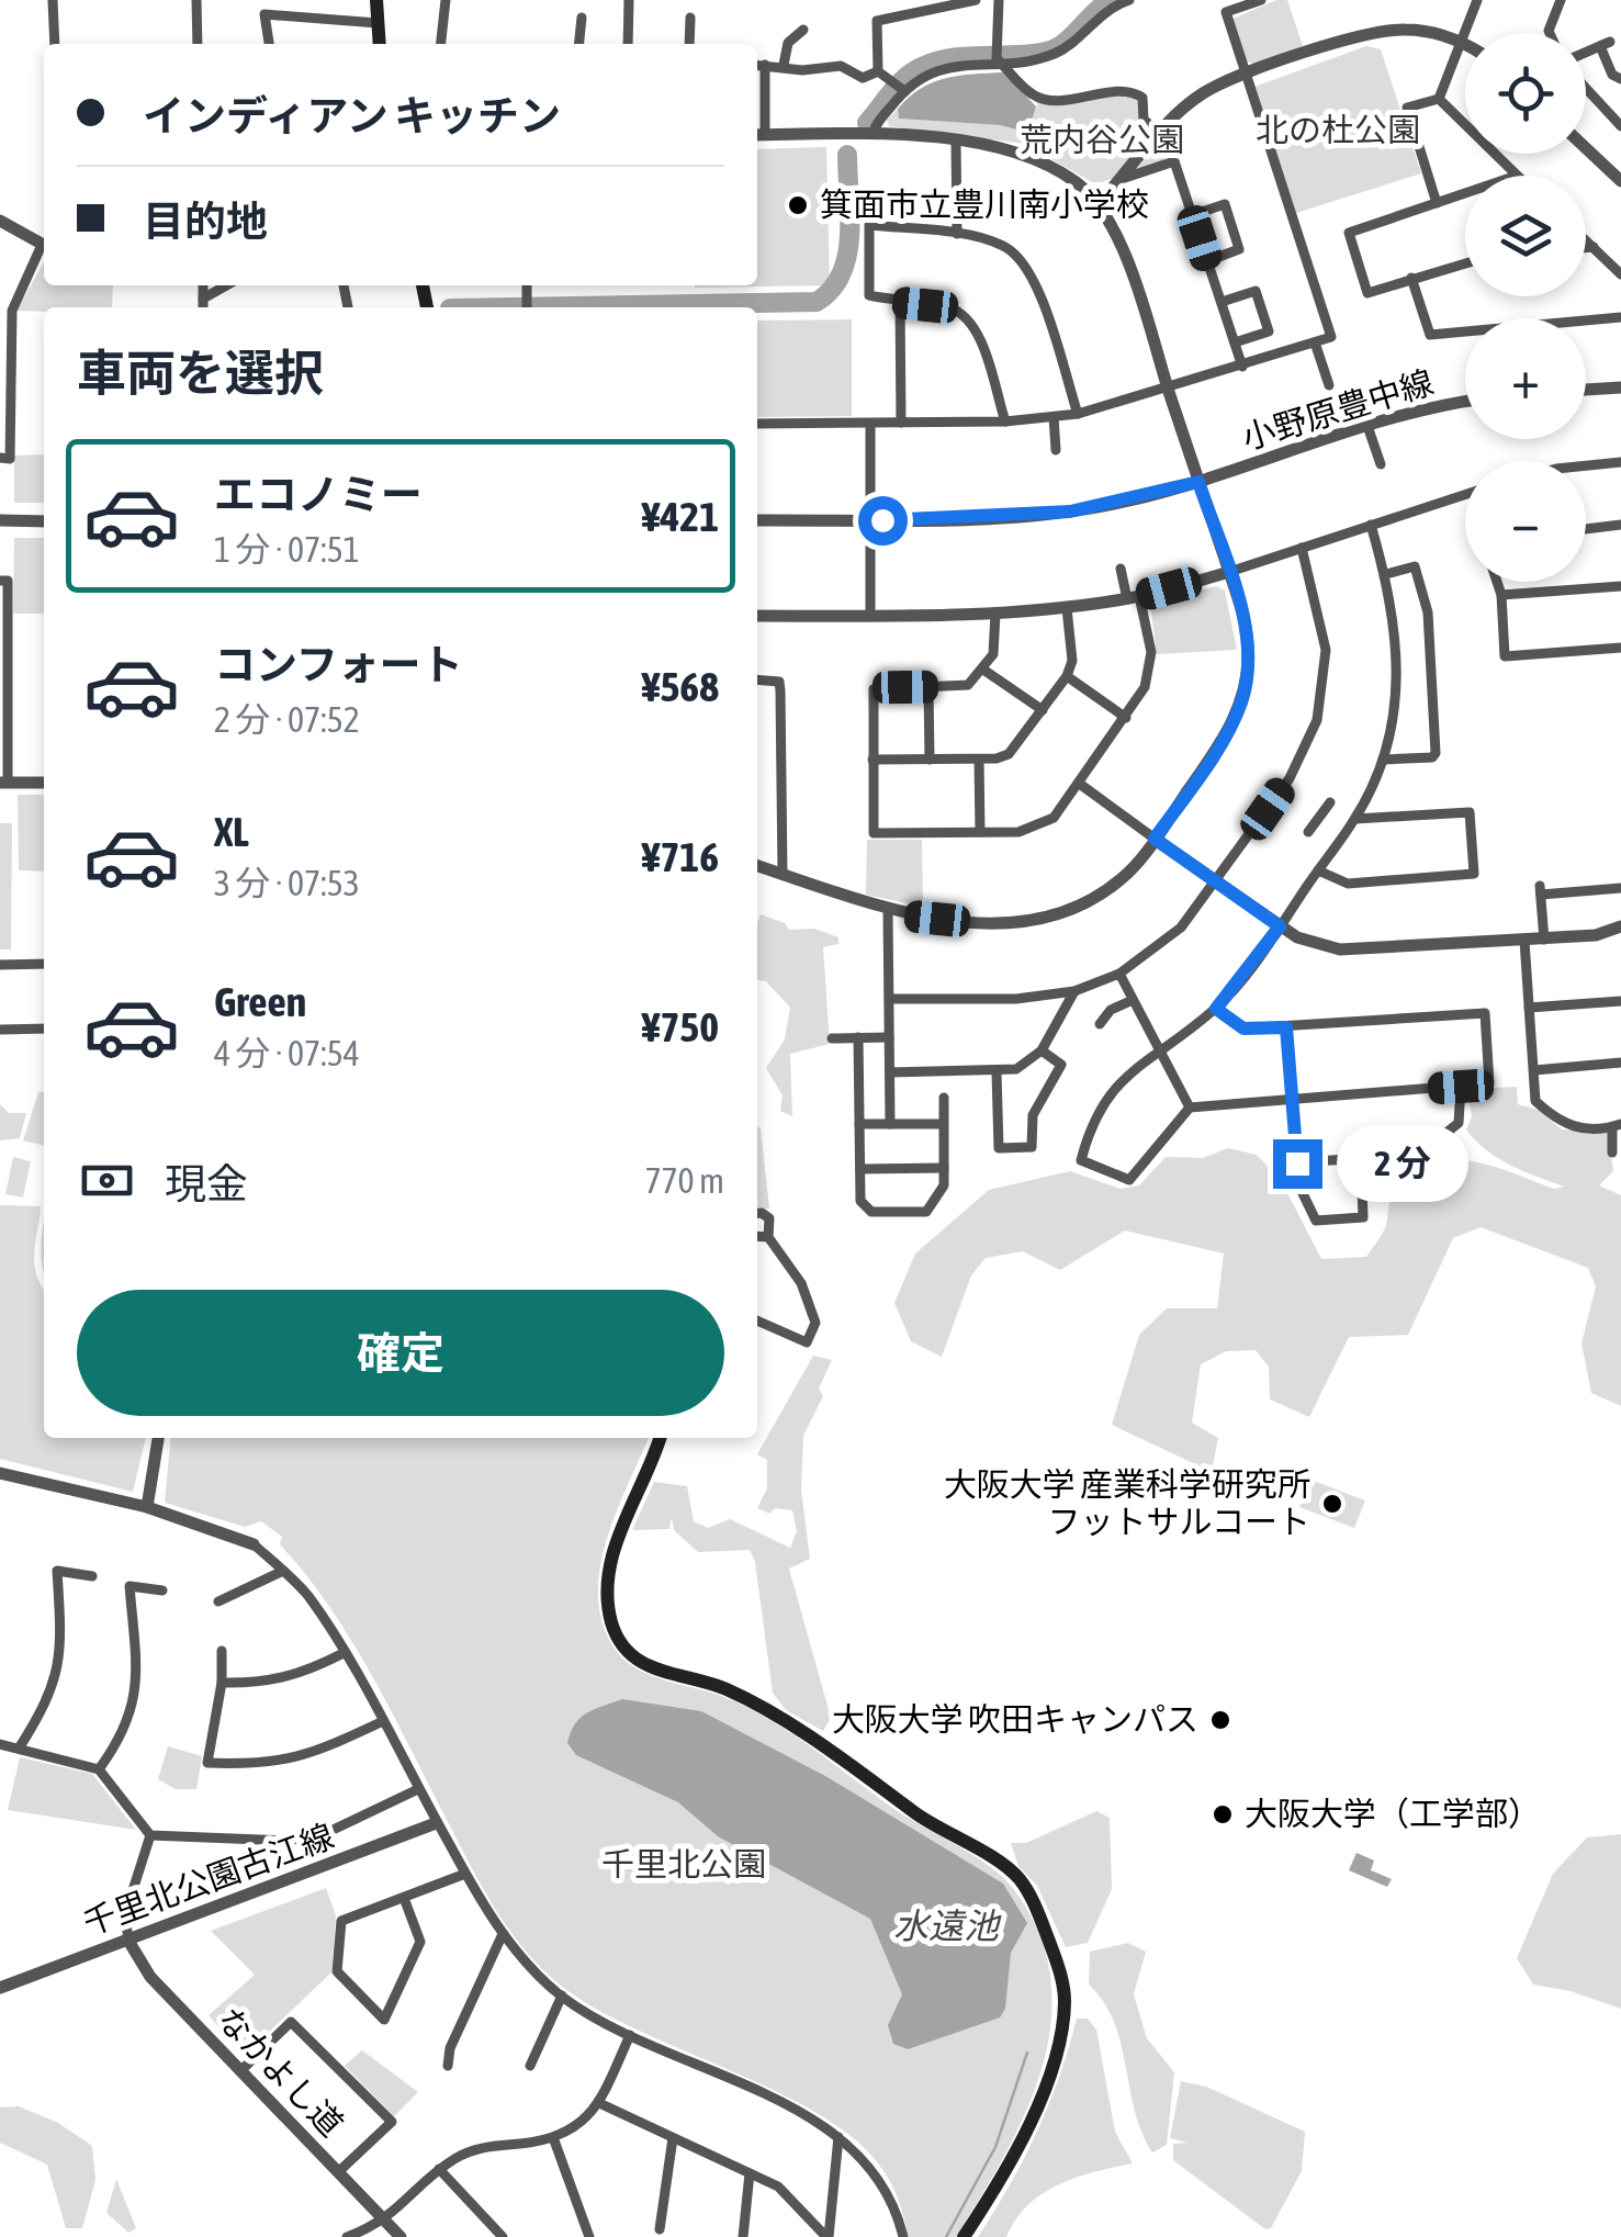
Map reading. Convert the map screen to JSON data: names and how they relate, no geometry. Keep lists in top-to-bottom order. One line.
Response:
{"streets":{"street":["小野原豊中線","千里北公園古江線","なかよし道"]},"crossings":[["千里北公園古江線","なかよし道"]],"water":["水遠池"],"parks":["北の杜公園","荒内谷公園","千里北公園"],"places":["箕面市立豊川南小学校","大阪大学 産業科学研究所 フットサルコート","大阪大学 吹田キャンパス","大阪大学（工学部）"],"page":{"map_buttons":["+","−"],"banner":["インディアン キッチン","目的地"],"heading":"車両を選択","list":[{"name":"エコノミー","note":"1 分 · 07:51","value":"¥421"},{"name":"コンフォート","note":"2 分 · 07:52","value":"¥568"},{"name":"XL","note":"3 分 · 07:53","value":"¥716"},{"name":"Green","note":"4 分 · 07:54","value":"¥750"}],"pay":["現金","770 m"],"bubble":"2 分","buttons":"確定"}}
